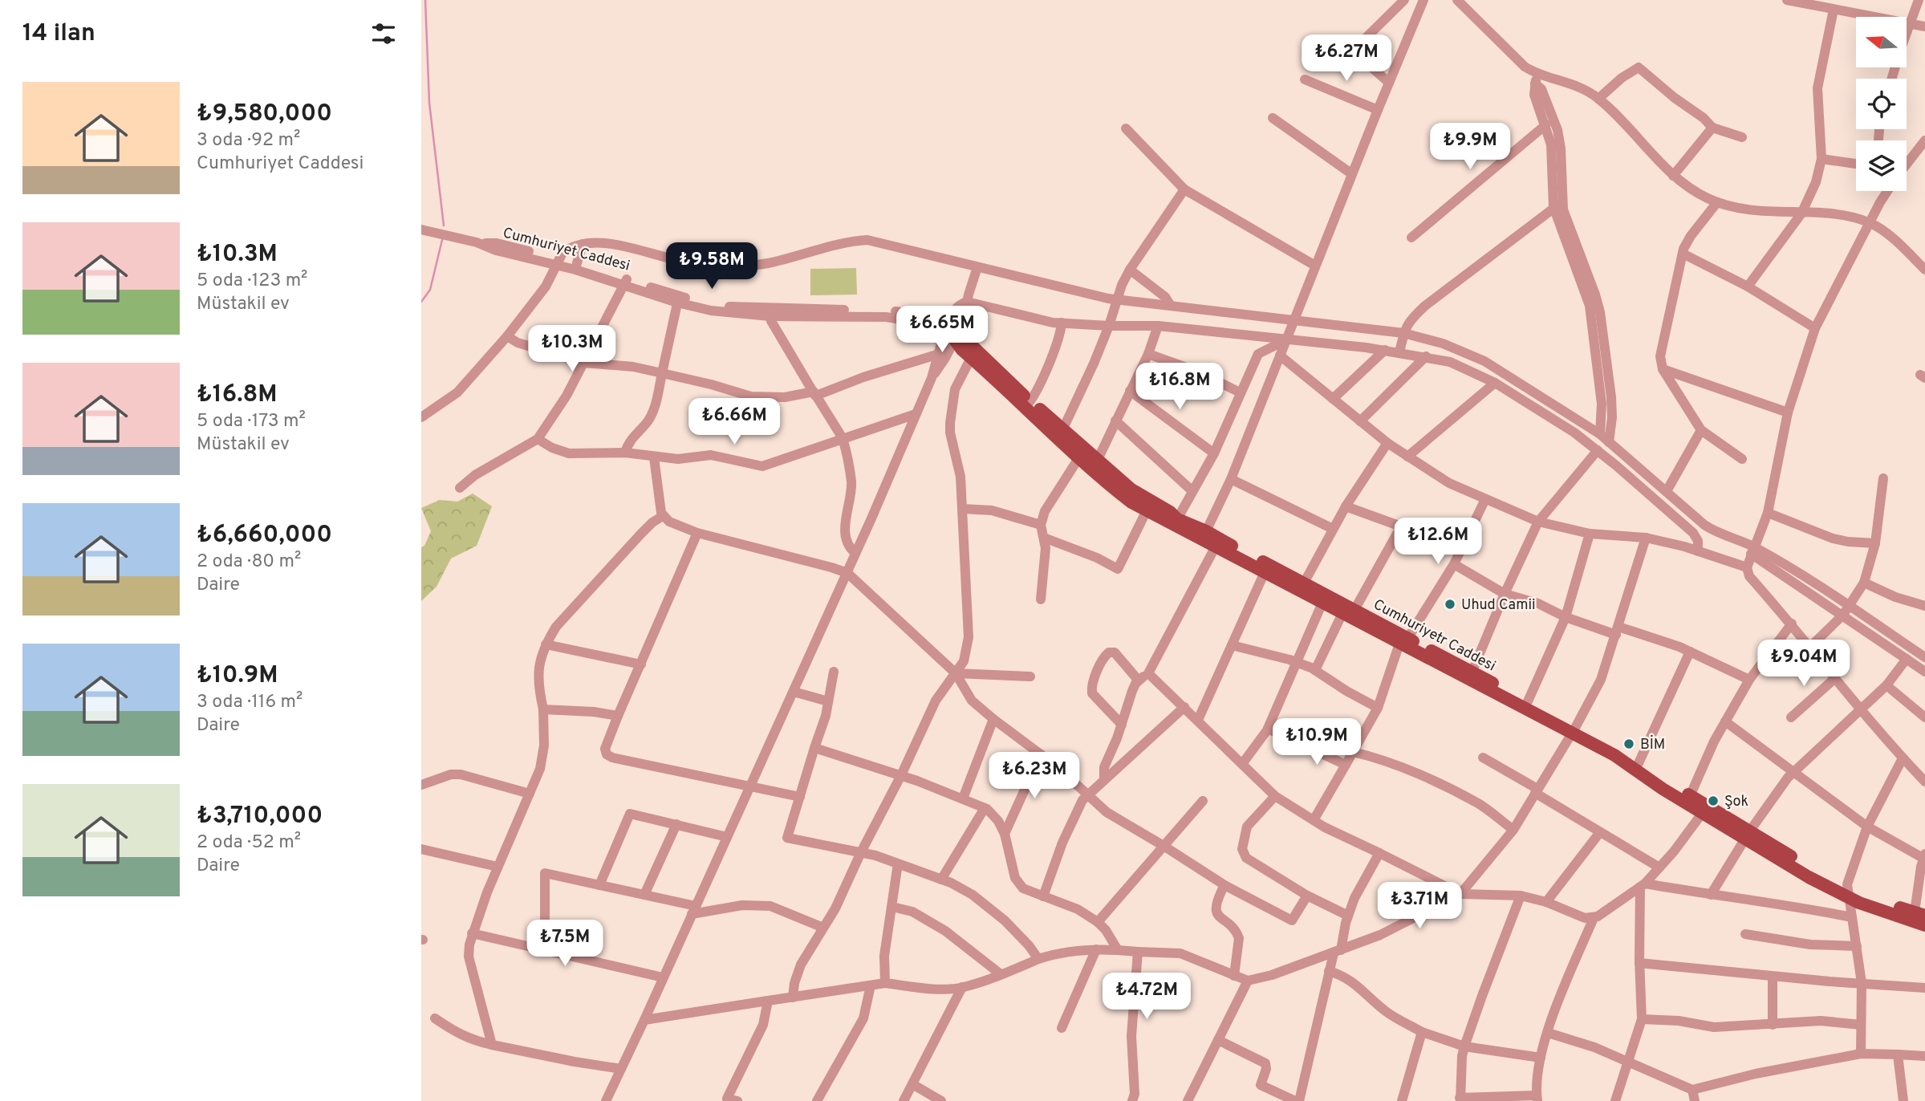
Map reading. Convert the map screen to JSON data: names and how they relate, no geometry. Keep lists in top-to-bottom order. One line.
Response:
{"streets":{"main road":["Cumhuriyetr Caddesi"],"street":["Cumhuriyet Caddesi"]},"places":["Uhud Camii","BİM","Şok"],"north":"left","page":{"heading":"14 ilan","price":["₺6.27M","₺9.9M","₺9.58M","₺6.65M","₺10.3M","₺16.8M","₺6.66M","₺12.6M","₺9.04M","₺10.9M","₺6.23M","₺3.71M","₺7.5M","₺4.72M"],"list":[{"name":"₺9,580,000","note":"3 oda · 92 m² · Cumhuriyet Caddesi"},{"name":"₺10.3M","note":"5 oda · 123 m² · Müstakil ev"},{"name":"₺16.8M","note":"5 oda · 173 m² · Müstakil ev"},{"name":"₺6,660,000","note":"2 oda · 80 m² · Daire"},{"name":"₺10.9M","note":"3 oda · 116 m² · Daire"},{"name":"₺3,710,000","note":"2 oda · 52 m² · Daire"}]}}
